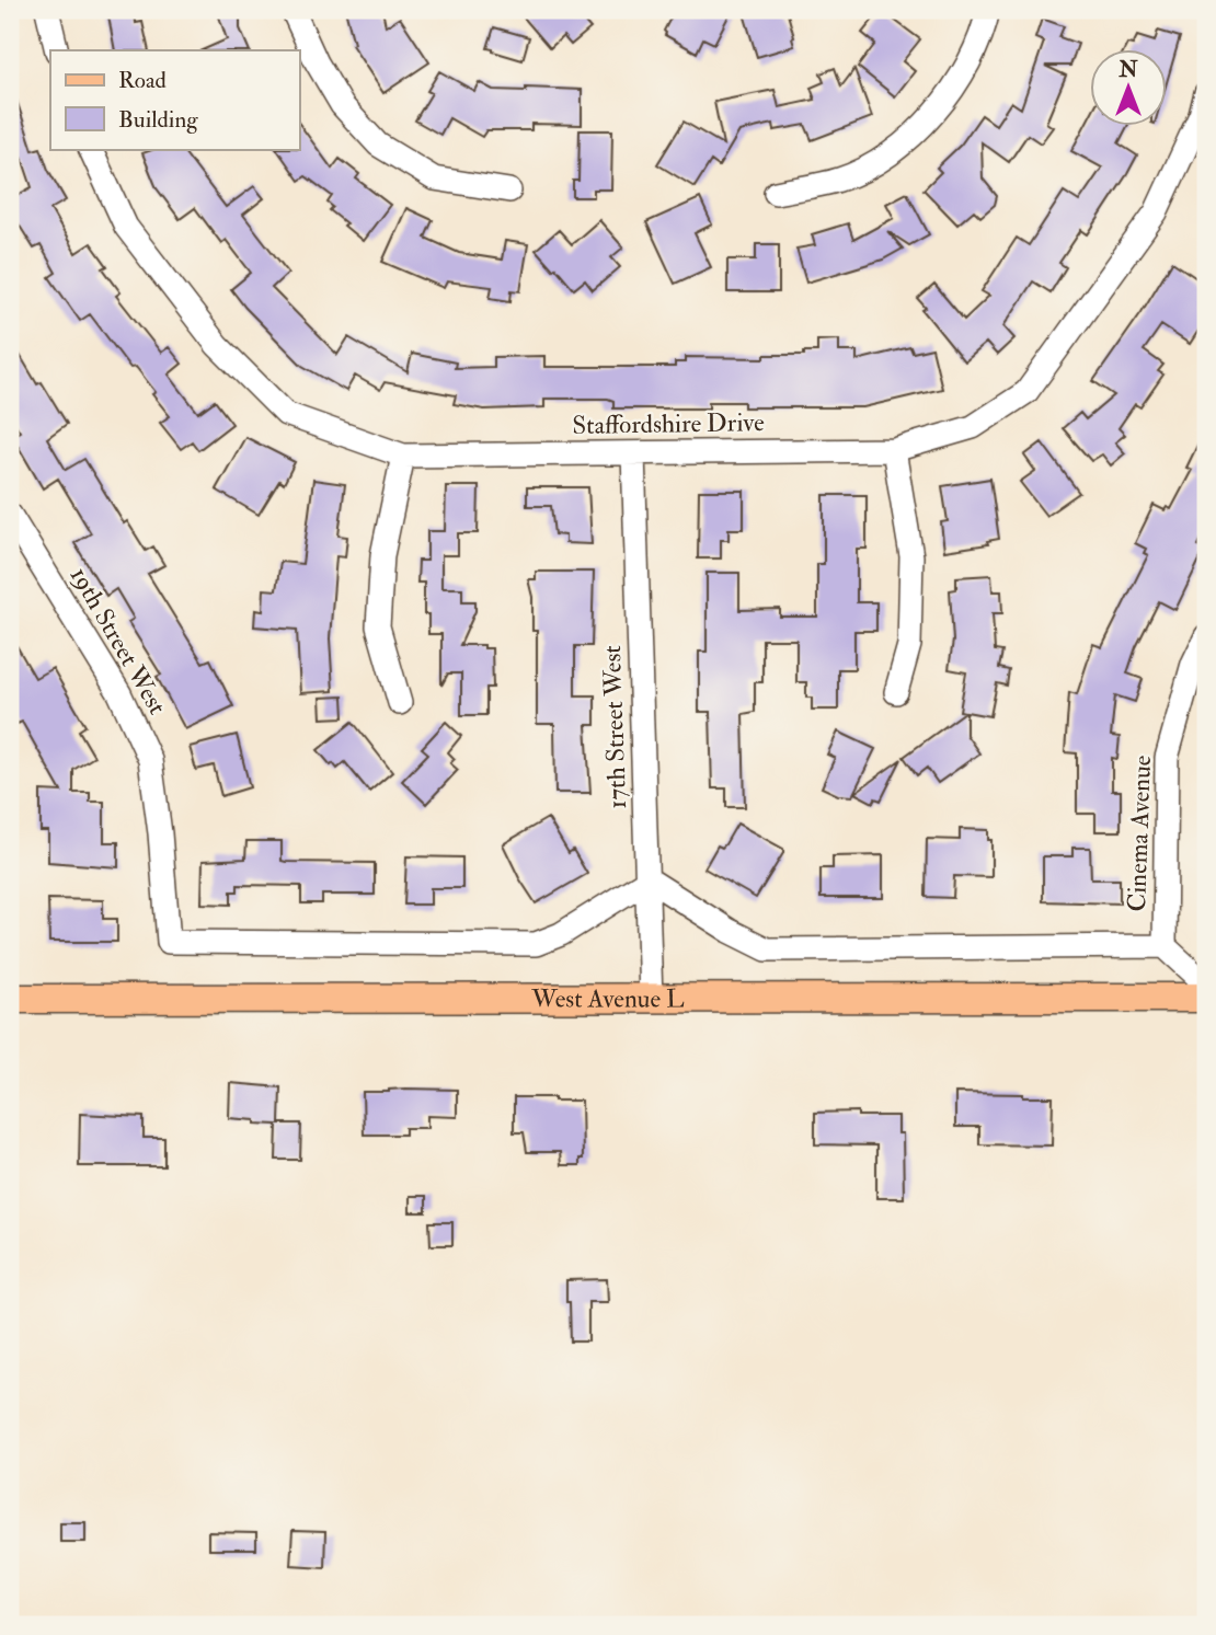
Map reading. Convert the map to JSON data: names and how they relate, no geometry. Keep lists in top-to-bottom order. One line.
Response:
{"streets":{"main road":["West Avenue L"],"street":["Staffordshire Drive","19th Street West","17th Street West","Cinema Avenue"]},"crossings":[["Staffordshire Drive","17th Street West"],["19th Street West","17th Street West"],["17th Street West","West Avenue L"]],"legend":["Road","Building"],"north":"top"}
